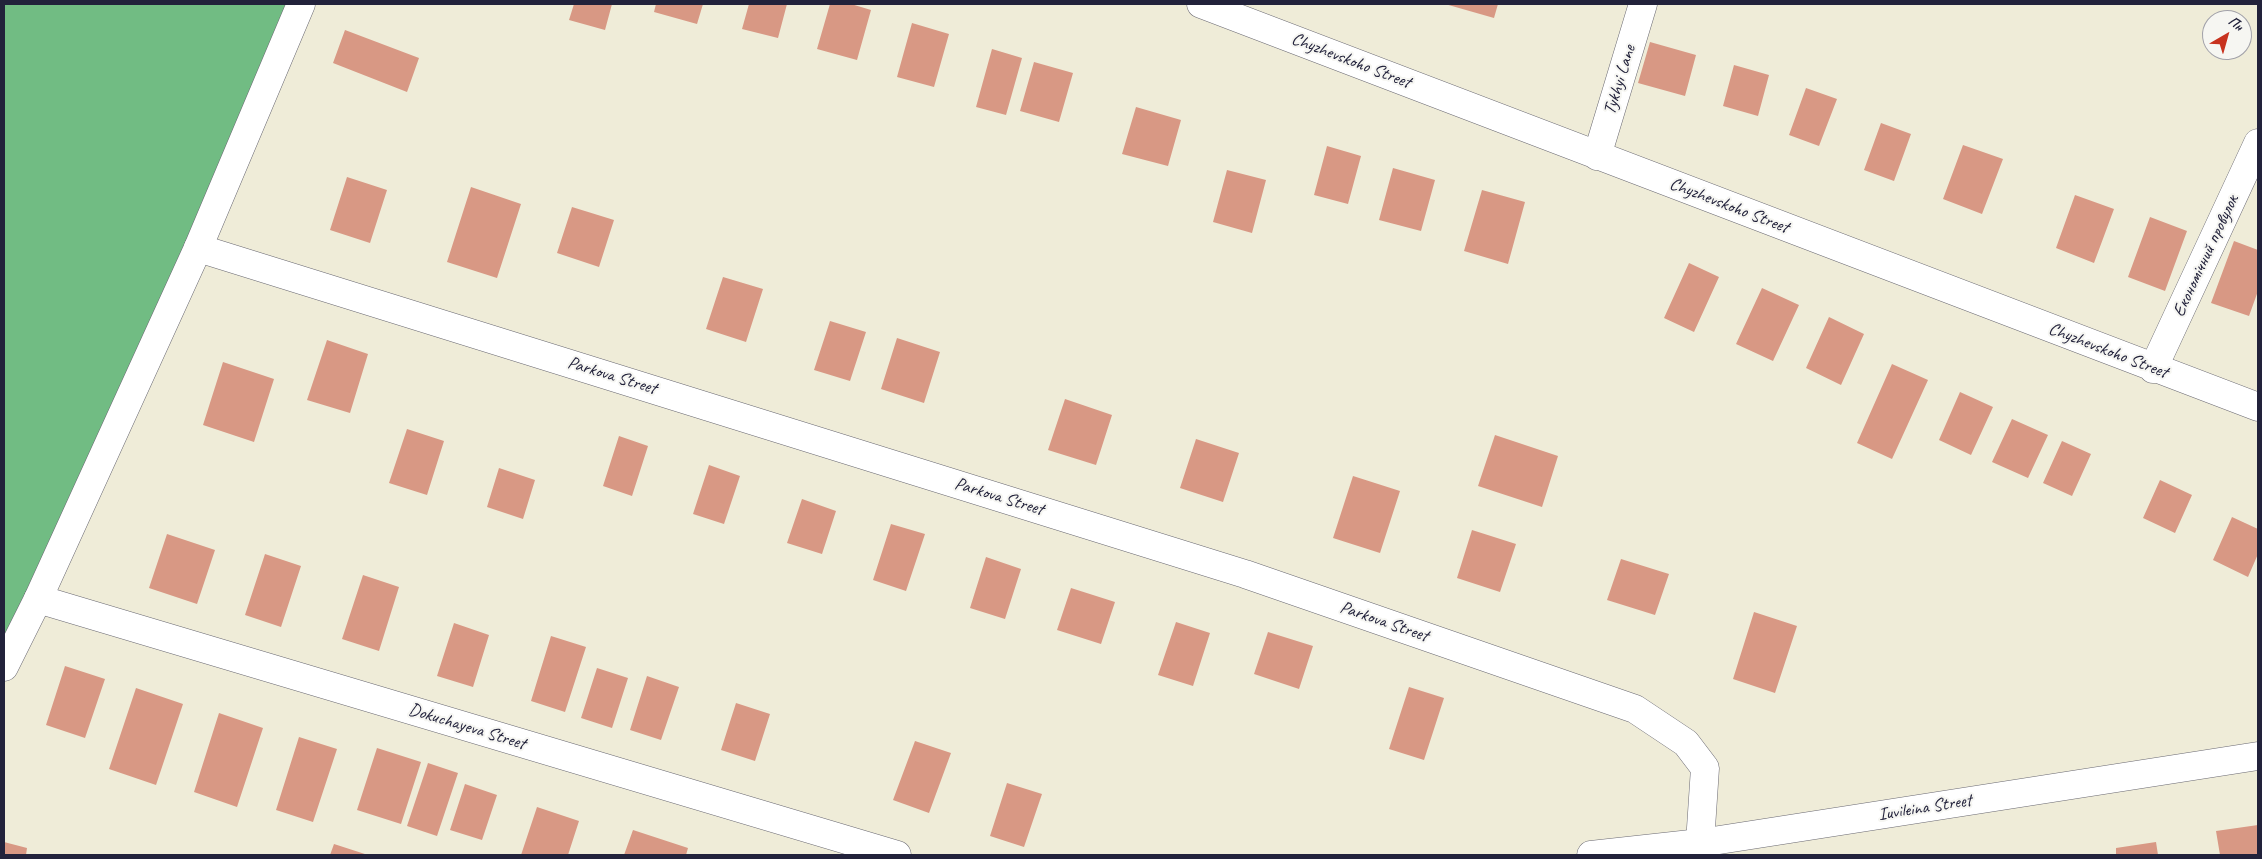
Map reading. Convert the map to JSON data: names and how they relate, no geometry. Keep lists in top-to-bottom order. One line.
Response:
{"streets":{"street":["Chyzhevskoho Street","Tykhyi Lane","Економічний провулок","Parkova Street","Dokuchayeva Street","Iuvileina Street"]},"crossings":[["Chyzhevskoho Street","Tykhyi Lane"],["Chyzhevskoho Street","Економічний провулок"],["Parkova Street","Iuvileina Street"]],"north":"top right"}
